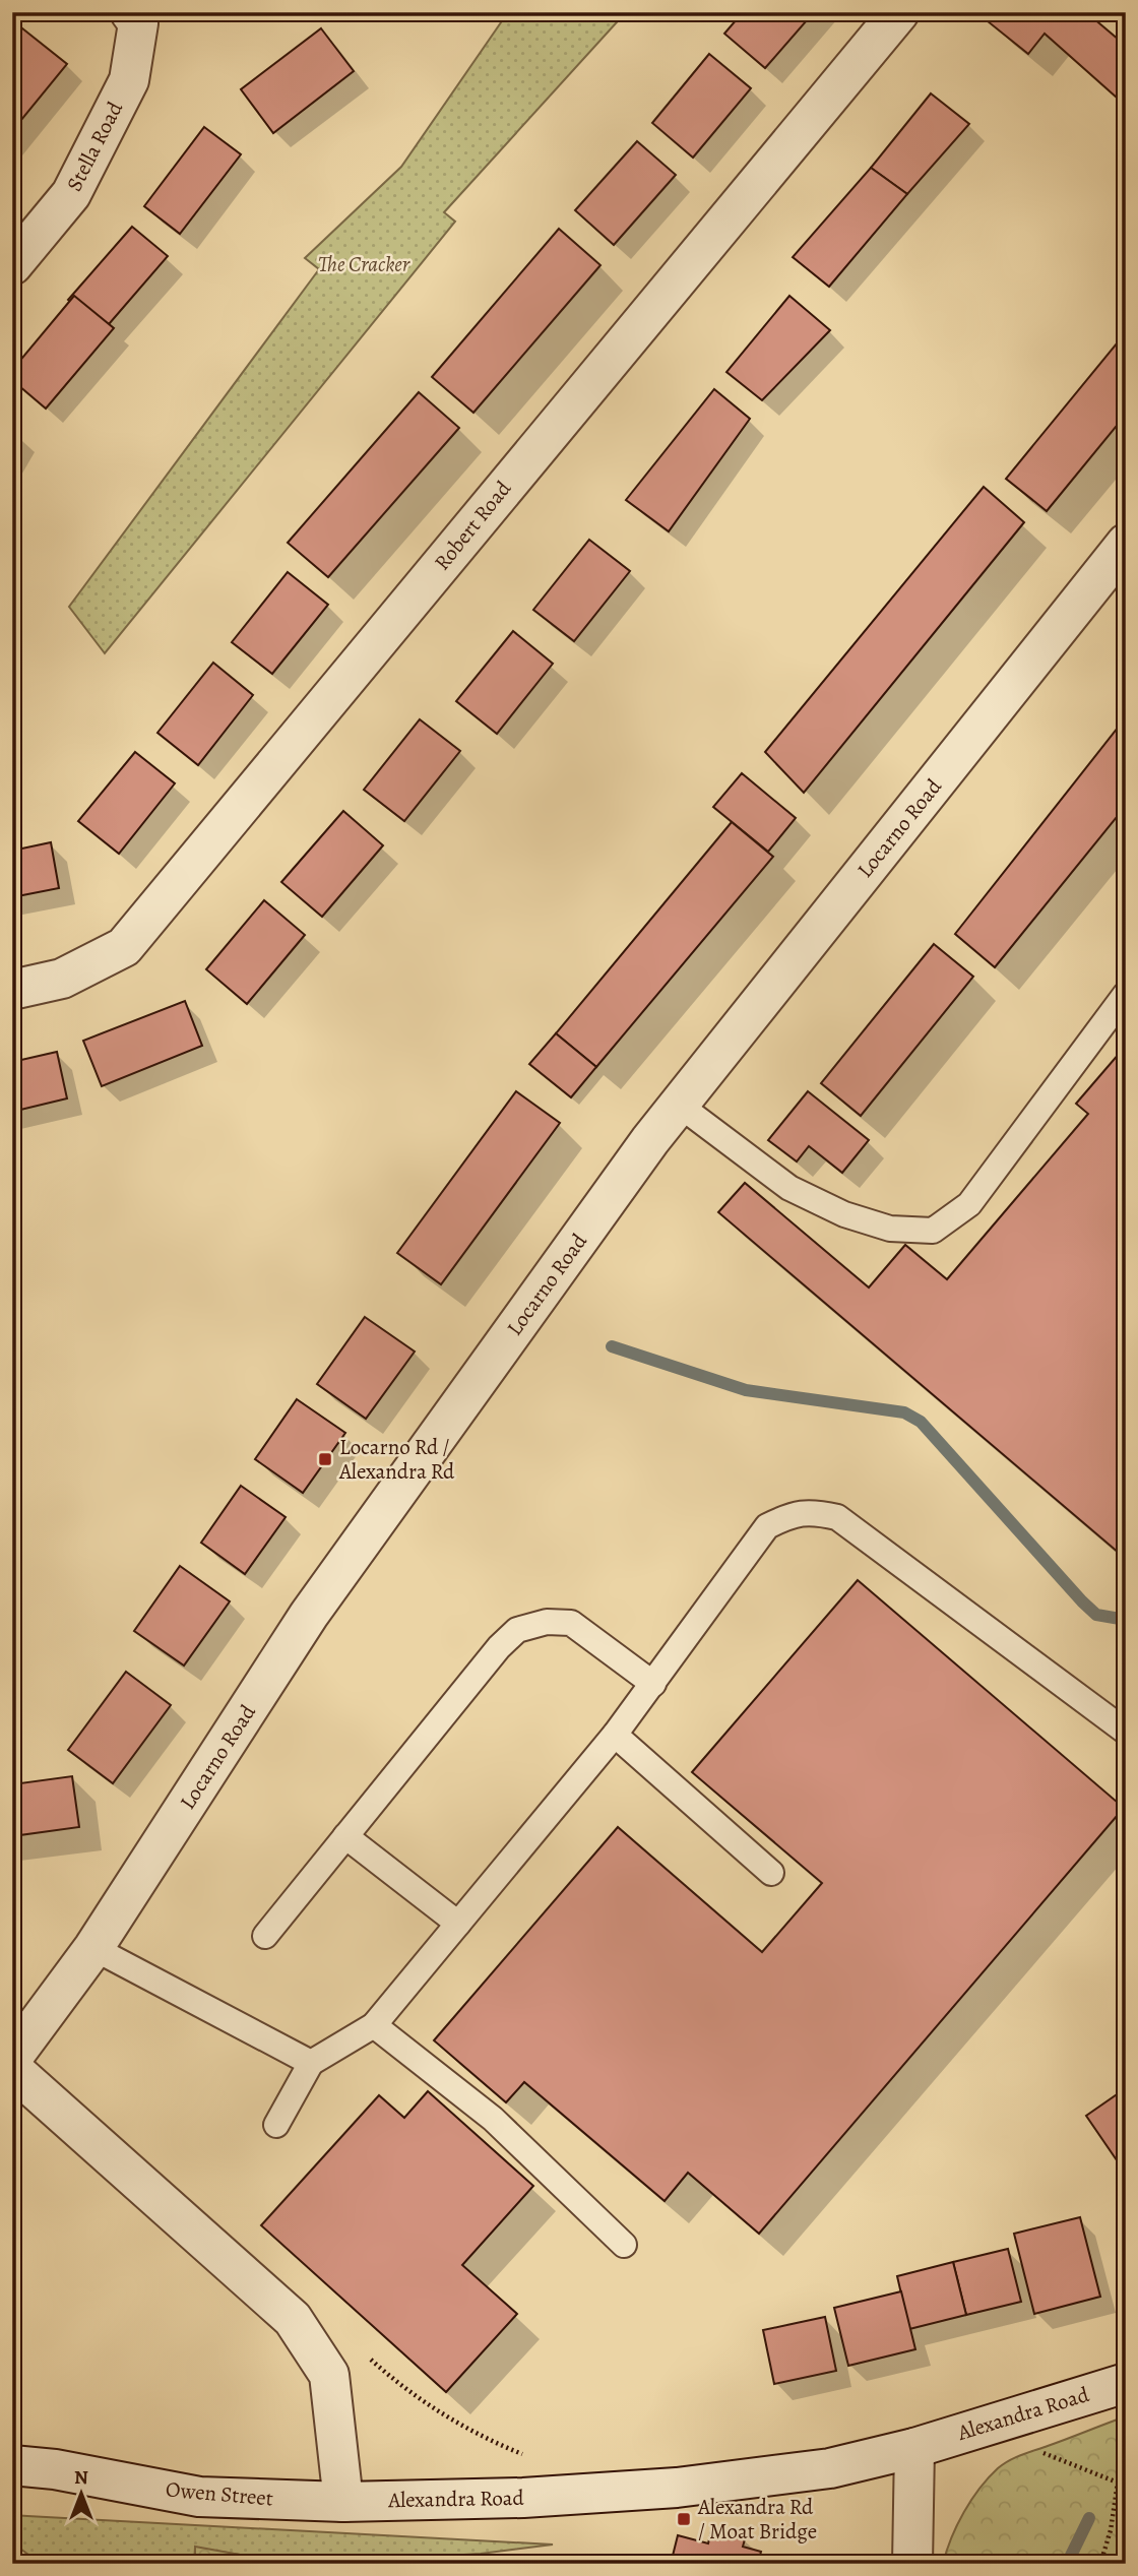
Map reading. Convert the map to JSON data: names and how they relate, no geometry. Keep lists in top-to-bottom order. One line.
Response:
{"streets":{"street":["Stella Road","Robert Road","Locarno Road","Alexandra Road","Owen Street"]},"crossings":[["Alexandra Road","Owen Street"]],"parks":["The Cracker"],"places":{"transit":["Locarno Rd / Alexandra Rd","Alexandra Rd / Moat Bridge"]},"north":"top"}
